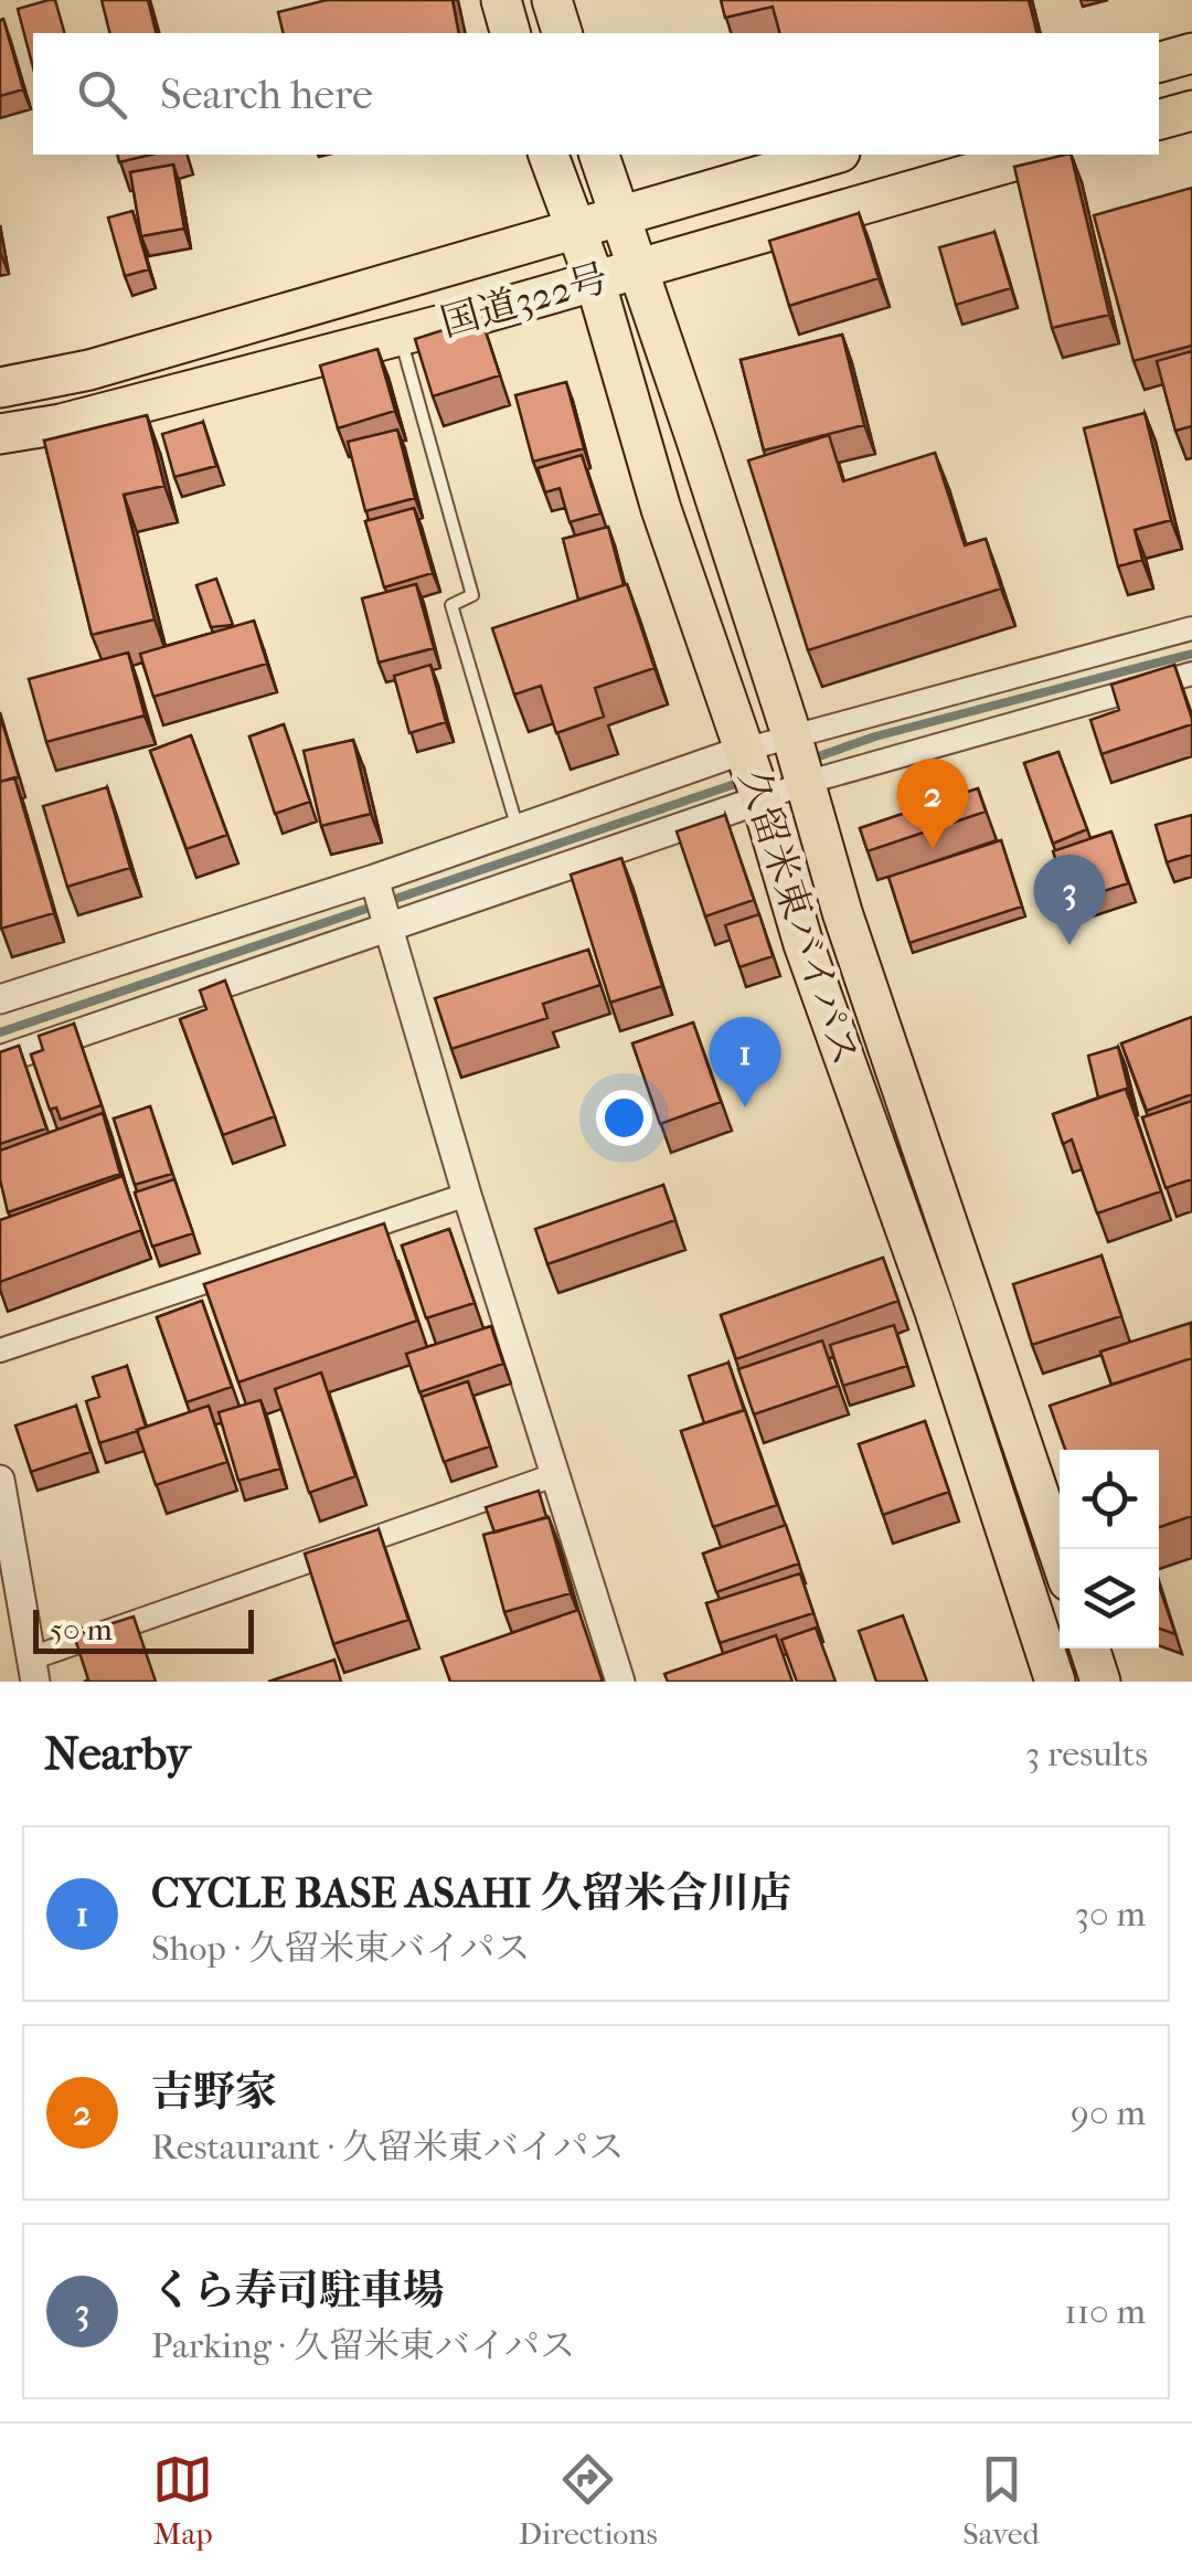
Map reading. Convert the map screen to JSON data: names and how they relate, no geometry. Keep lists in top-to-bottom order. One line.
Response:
{"streets":{"highway":["国道322号","久留米東バイパス"]},"crossings":[["国道322号","久留米東バイパス"]],"scale_bar":"50 m","page":{"search":"Search here","pins":["2","3","1"],"scale":"50 m","heading":["Nearby","3 results"],"list":[{"mark":"1","name":"CYCLE BASE ASAHI 久留米合川店","note":"Shop · 久留米東バイパス","value":"30 m"},{"mark":"2","name":"吉野家","note":"Restaurant · 久留米東バイパス","value":"90 m"},{"mark":"3","name":"くら寿司駐車場","note":"Parking · 久留米東バイパス","value":"110 m"}],"nav":["Map","Directions","Saved"]}}
